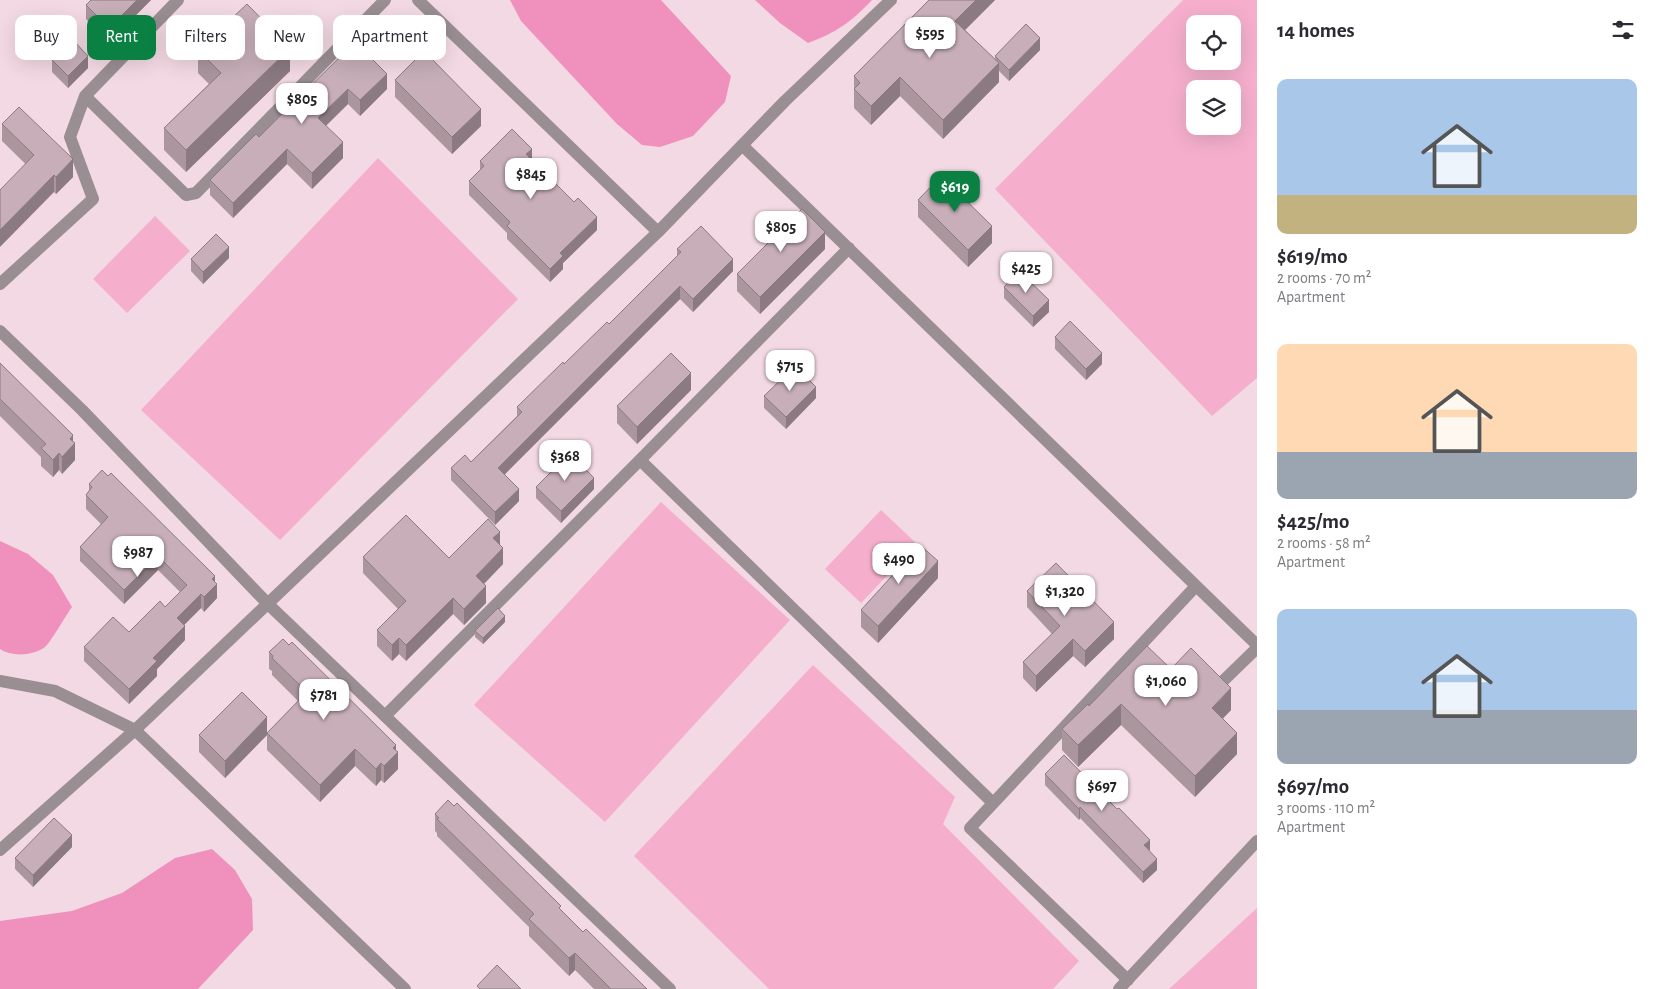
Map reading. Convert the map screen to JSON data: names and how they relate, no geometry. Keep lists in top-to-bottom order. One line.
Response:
{"page":{"heading":"14 homes","chip":["Buy","Rent","Filters","New","Apartment"],"price":["$595","$805","$845","$619","$805","$425","$715","$368","$987","$490","$1,320","$1,060","$781","$697"],"list":[{"name":"$619/mo","note":"2 rooms · 70 m² · Apartment"},{"name":"$425/mo","note":"2 rooms · 58 m² · Apartment"},{"name":"$697/mo","note":"3 rooms · 110 m² · Apartment"}]}}
